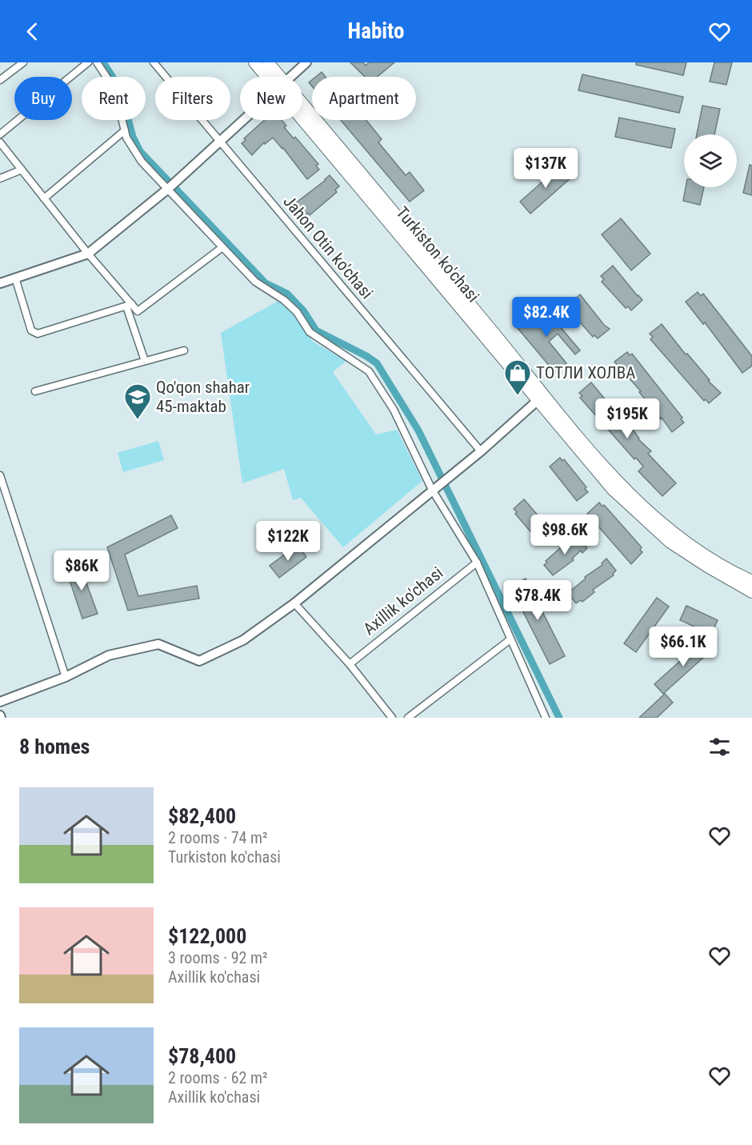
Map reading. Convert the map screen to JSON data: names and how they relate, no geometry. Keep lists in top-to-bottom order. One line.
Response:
{"streets":{"main road":["Turkiston ko'chasi"],"street":["Jahon Otin ko'chasi","Axillik ko'chasi"]},"places":{"shop":["ТОТЛИ ХОЛВА"],"school or university":["Qo'qon shahar 45-maktab"]},"page":{"header":"Habito","chip":["Buy","Rent","Filters","New","Apartment"],"price":["$137K","$82.4K","$195K","$98.6K","$122K","$86K","$78.4K","$66.1K"],"heading":"8 homes","list":[{"name":"$82,400","note":"2 rooms · 74 m² · Turkiston ko'chasi"},{"name":"$122,000","note":"3 rooms · 92 m² · Axillik ko'chasi"},{"name":"$78,400","note":"2 rooms · 62 m² · Axillik ko'chasi"}]}}
